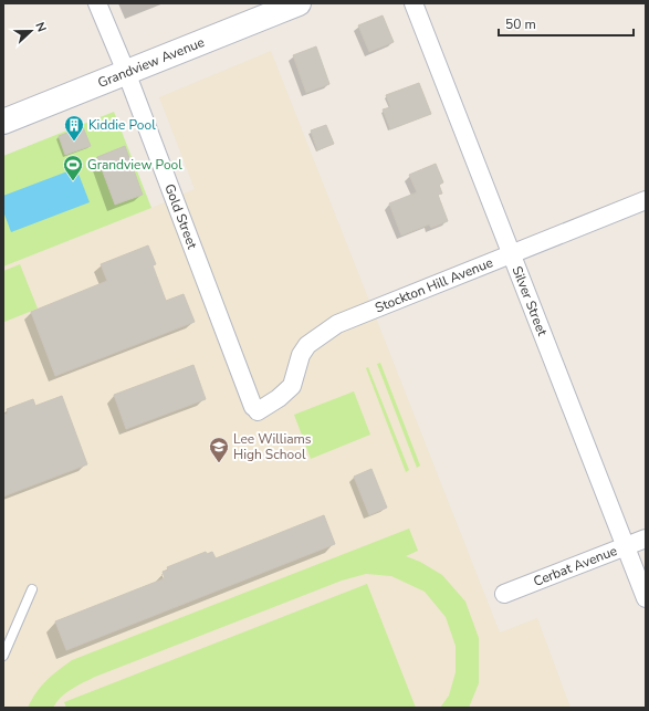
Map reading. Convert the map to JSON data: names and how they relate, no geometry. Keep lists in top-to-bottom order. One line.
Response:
{"streets":{"main road":["Grandview Avenue"],"street":["Gold Street","Stockton Hill Avenue","Silver Street","Cerbat Avenue"]},"crossings":[["Grandview Avenue","Gold Street"],["Gold Street","Stockton Hill Avenue"],["Stockton Hill Avenue","Silver Street"],["Silver Street","Cerbat Avenue"]],"places":{"building":["Kiddie Pool"],"sports":["Grandview Pool"],"school or university":["Lee Williams High School"]},"scale_bar":"50 m","north":"right"}
